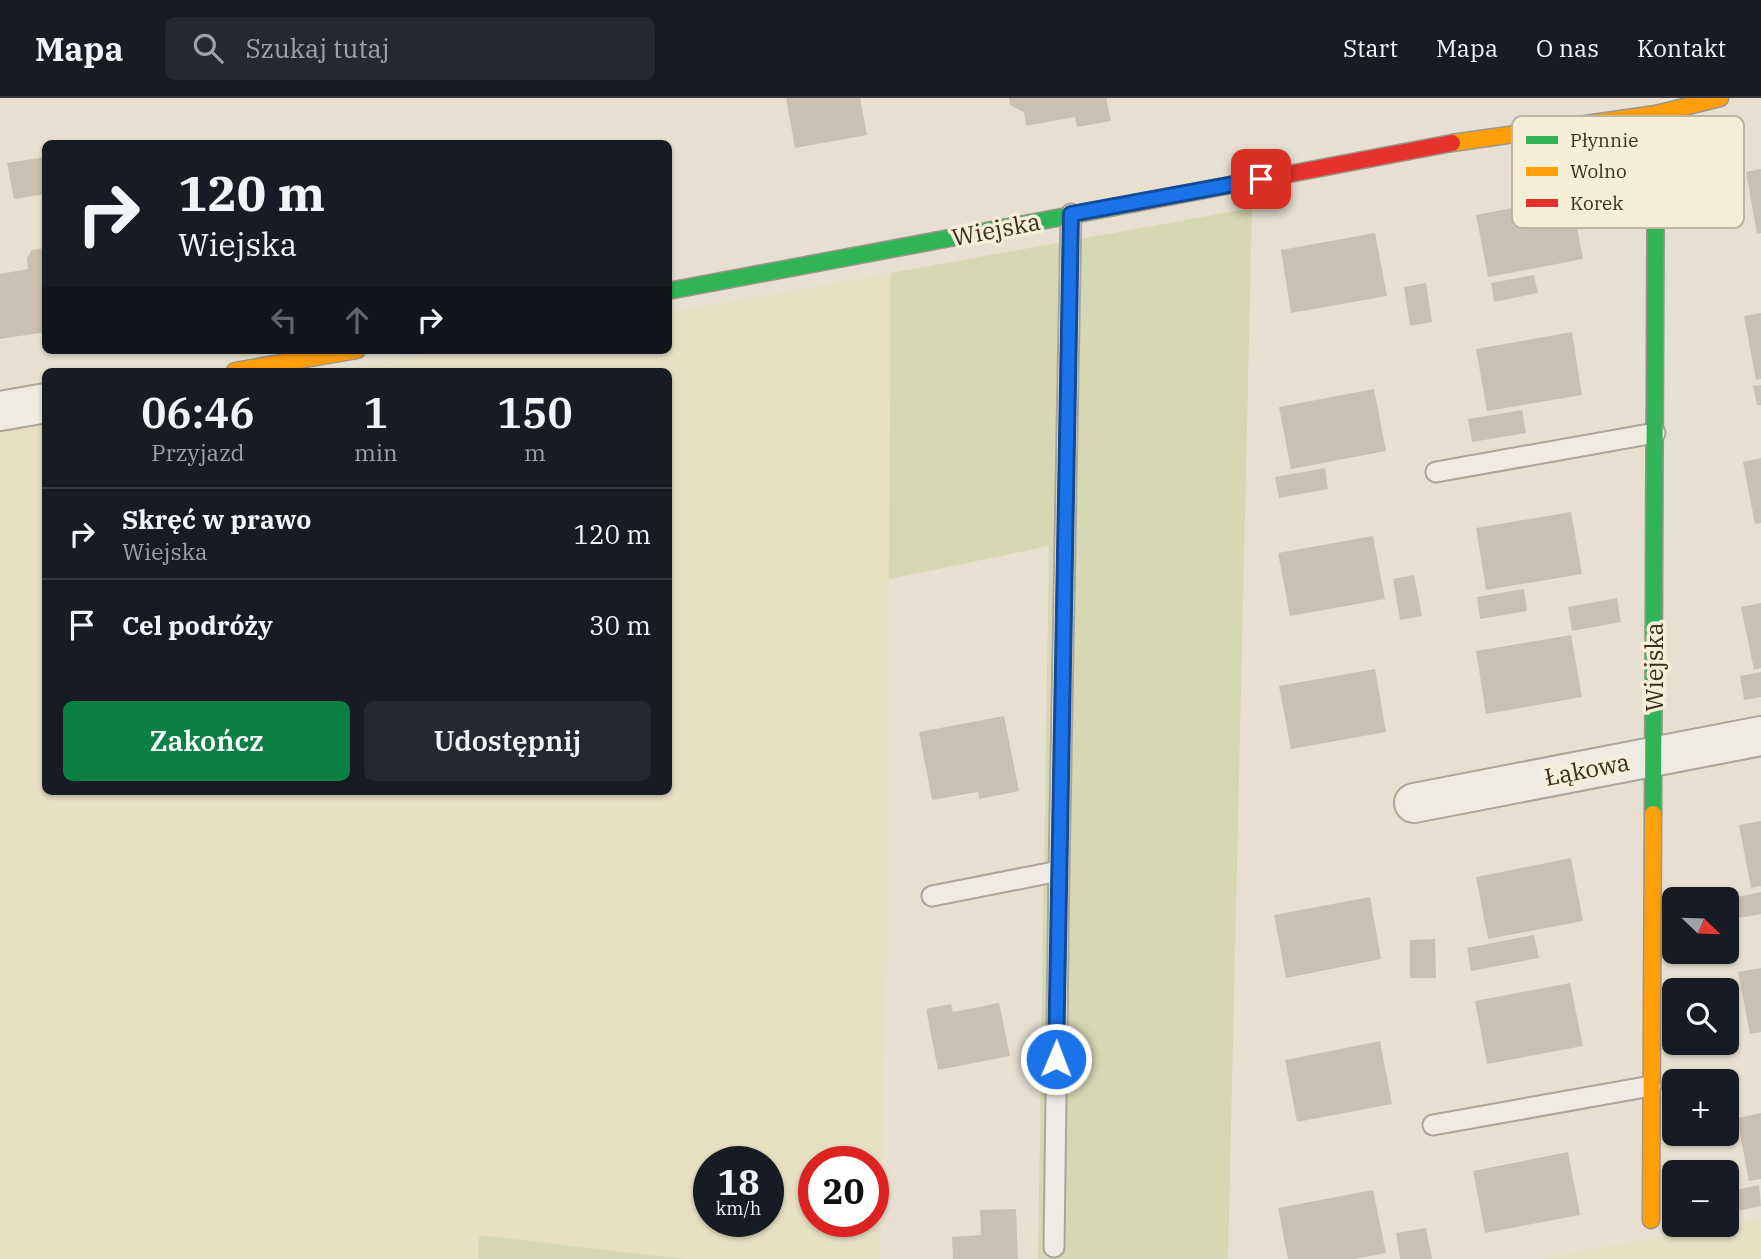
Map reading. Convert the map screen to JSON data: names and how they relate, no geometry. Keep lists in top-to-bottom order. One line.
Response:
{"streets":{"street":["Wiejska","Łąkowa"]},"crossings":[["Wiejska","Łąkowa"]],"legend":["Płynnie","Wolno","Korek"],"north":"bottom right","page":{"header":"Mapa","search":"Szukaj tutaj","nav":["Start","Mapa","O nas","Kontakt"],"turn":["120 m","Wiejska"],"eta":["06:46","Przyjazd","1","min","150","m"],"list":[{"name":"Skręć w prawo","note":"Wiejska","value":"120 m"},{"name":"Cel podróży","value":"30 m"}],"buttons":["Zakończ","Udostępnij"],"map_buttons":["+","−"],"speed":"18 km/h","limit":"20"}}
